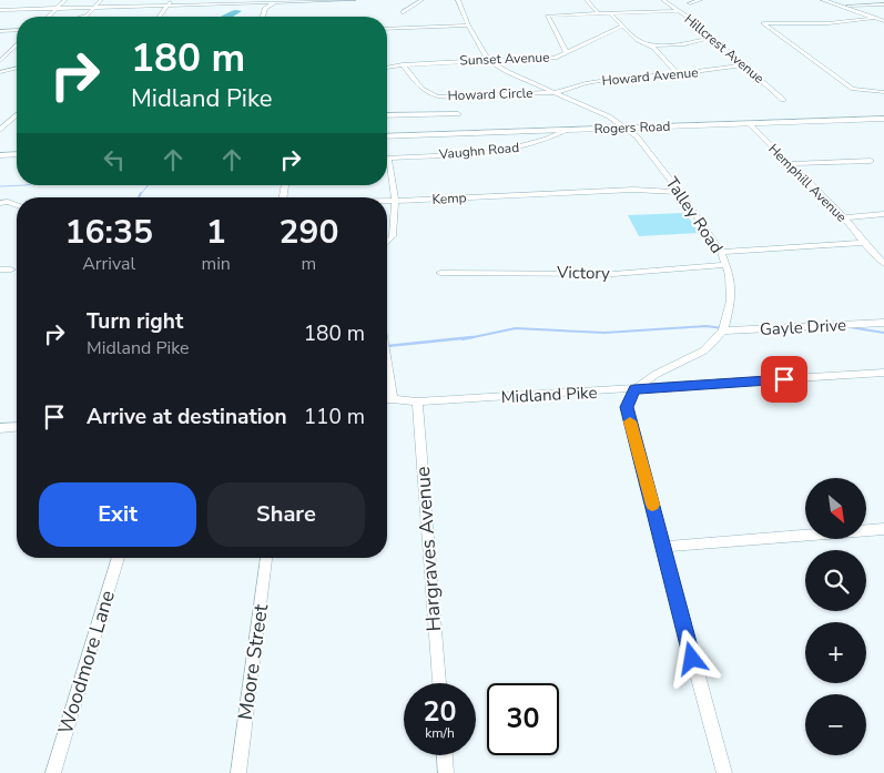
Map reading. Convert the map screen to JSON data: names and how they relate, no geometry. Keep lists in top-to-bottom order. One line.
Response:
{"streets":{"street":["Hillcrest Avenue","Sunset Avenue","Howard Avenue","Howard Circle","Rogers Road","Vaughn Road","Hemphill Avenue","Kemp","Talley Road","Victory","Gayle Drive","Midland Pike","Hargraves Avenue","Woodmore Lane","Moore Street"]},"crossings":[["Hillcrest Avenue","Howard Avenue"],["Sunset Avenue","Howard Circle"],["Sunset Avenue","Talley Road"],["Howard Avenue","Howard Circle"],["Howard Avenue","Talley Road"],["Howard Circle","Talley Road"],["Rogers Road","Vaughn Road"],["Rogers Road","Hemphill Avenue"],["Rogers Road","Talley Road"],["Vaughn Road","Kemp"],["Kemp","Talley Road"],["Talley Road","Victory"],["Talley Road","Gayle Drive"],["Talley Road","Midland Pike"],["Midland Pike","Hargraves Avenue"]],"north":"bottom right","page":{"turn":["180 m","Midland Pike"],"eta":["16:35","Arrival","1","min","290","m"],"list":[{"name":"Turn right","note":"Midland Pike","value":"180 m"},{"name":"Arrive at destination","value":"110 m"}],"buttons":["Exit","Share"],"map_buttons":["+","−"],"speed":"20 km/h","limit":"30"}}
